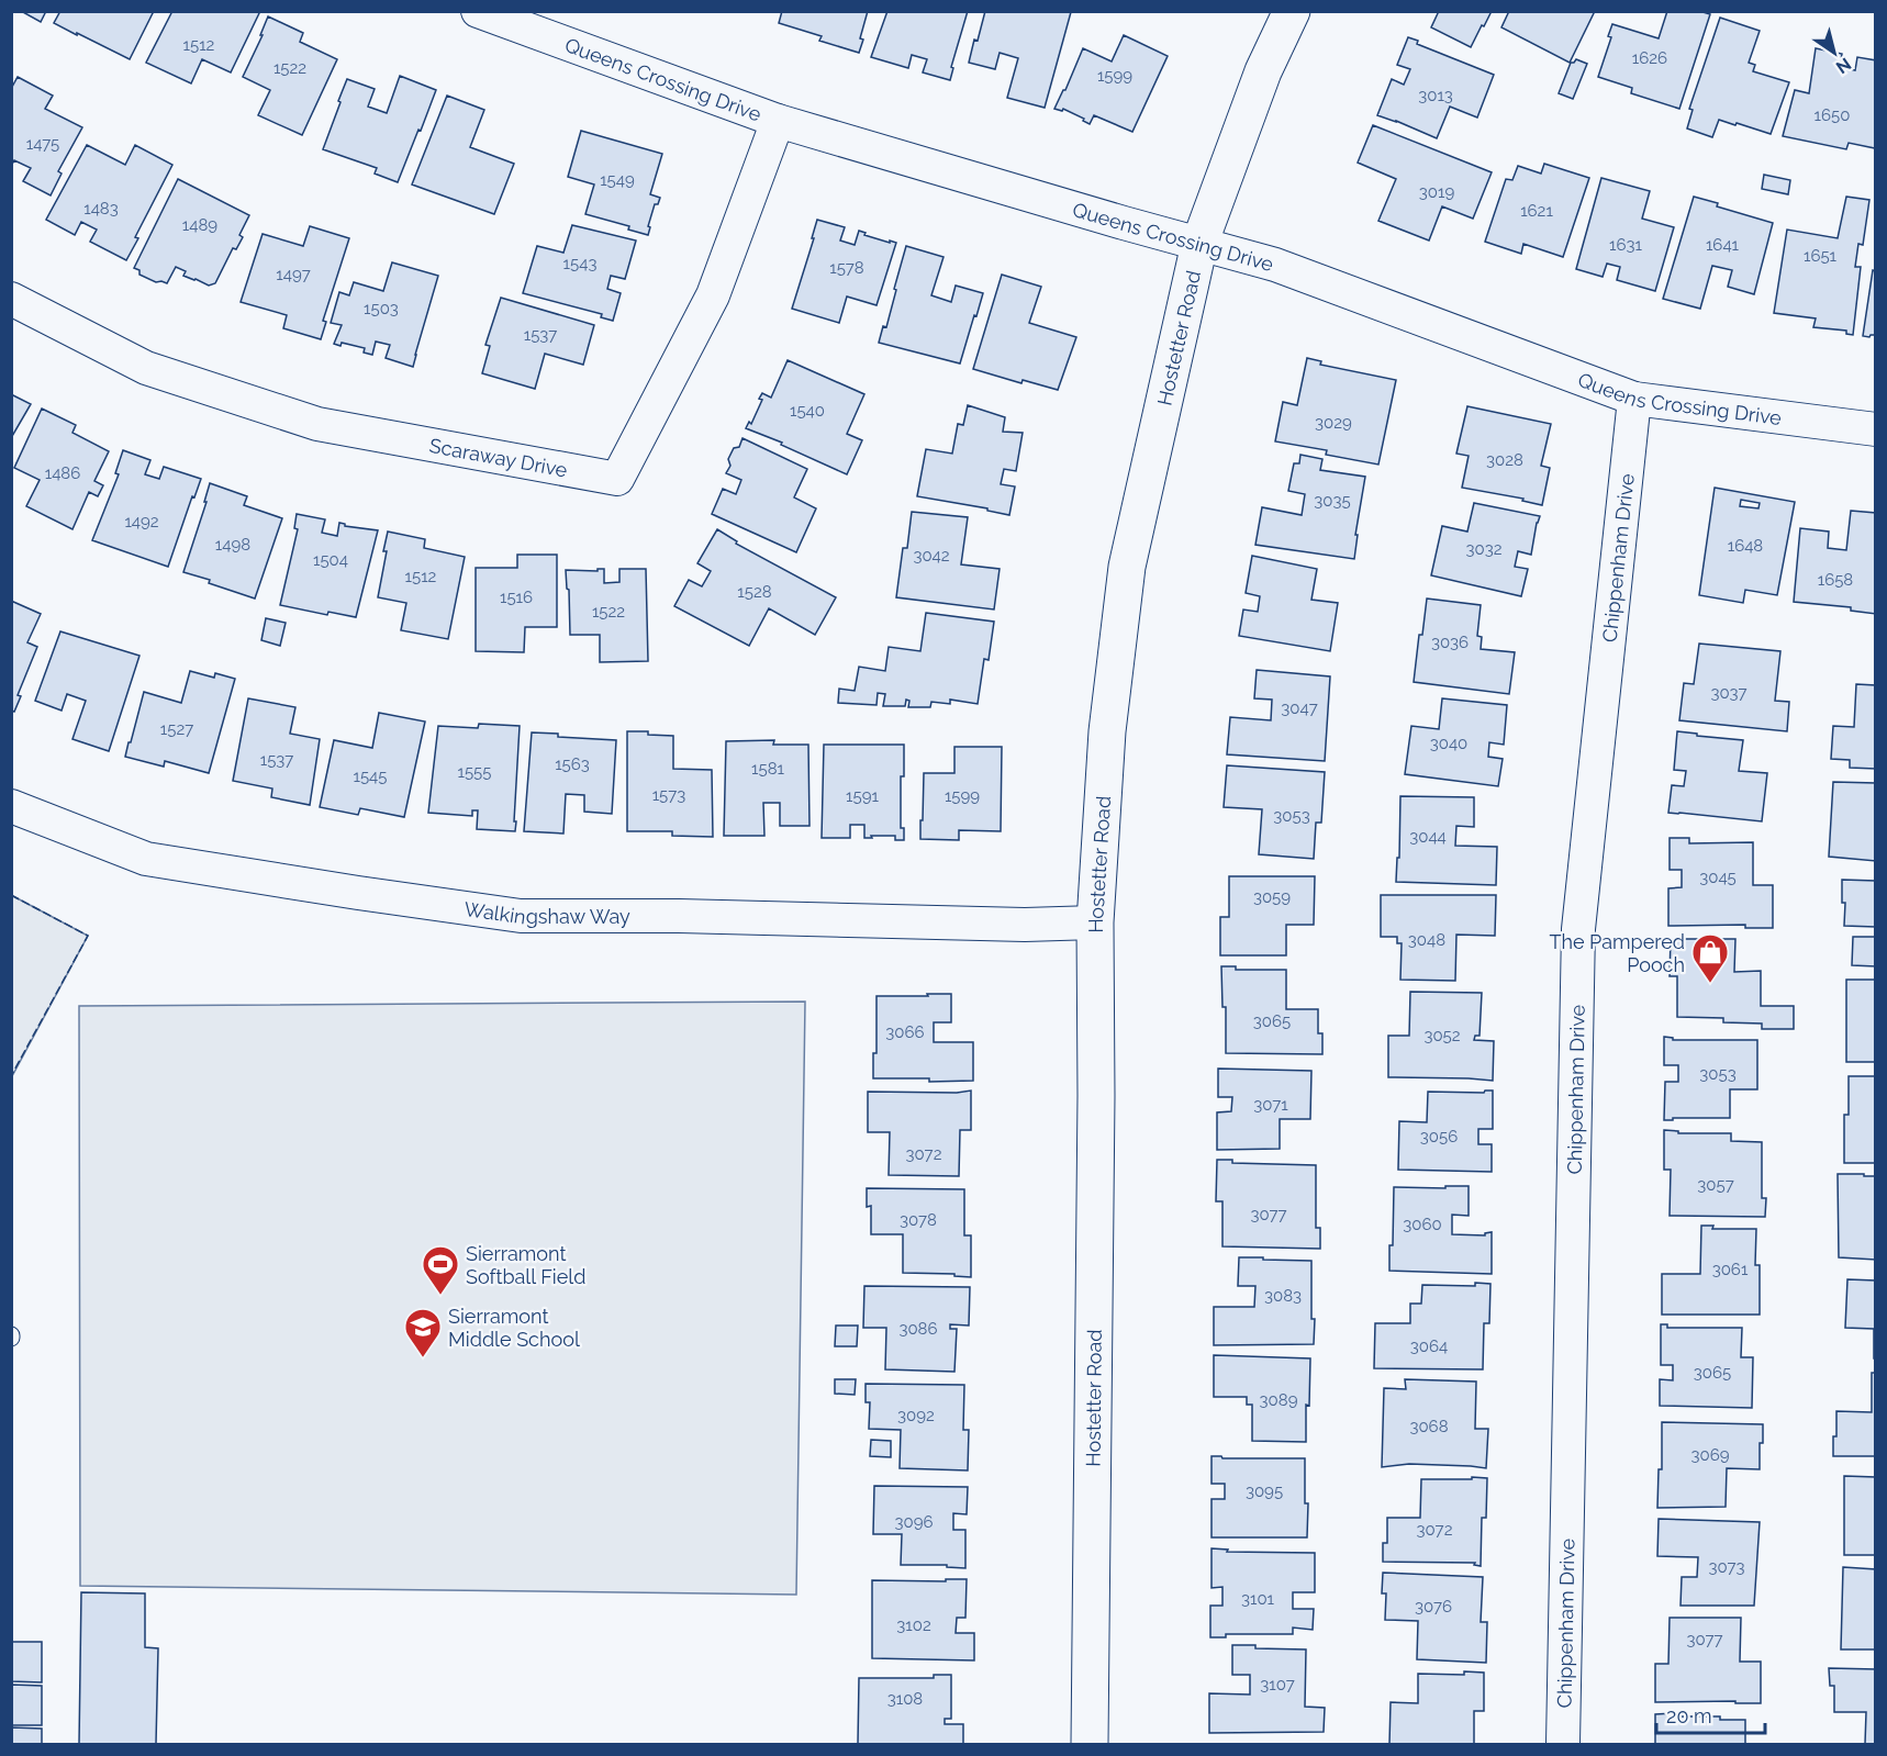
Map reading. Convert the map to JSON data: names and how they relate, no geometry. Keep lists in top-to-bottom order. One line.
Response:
{"streets":{"main road":["Hostetter Road"],"street":["Queens Crossing Drive","Scaraway Drive","Chippenham Drive","Walkingshaw Way"]},"crossings":[["Queens Crossing Drive","Hostetter Road"],["Queens Crossing Drive","Scaraway Drive"],["Queens Crossing Drive","Chippenham Drive"],["Hostetter Road","Walkingshaw Way"]],"places":{"shop":["The Pampered Pooch"],"sports":["Sierramont Softball Field"],"school or university":["Sierramont Middle School"]},"house_numbers":["1512","1626","1522","1599","3013","1650","1475","1549","3019","1483","1621","1489","1631","1641","1651","1543","1578","1497","1503","1537","1540","3029","3028","1486","3035","1492","1498","1648","3032","3042","1504","1512","1658","1528","1516","1522","3036","3037","3047","1527","3040","1537","1563","1581","1555","1545","1573","1591","1599","3053","3044","3045","3059","3048","3065","3066","3052","3053","3071","3056","3072","3057","3077","3078","3060","3061","3083","3086","3064","3065","3089","3092","3068","3069","3095","3096","3072","3073","3101","3076","3102","3077","3107","3108"],"scale_bar":"20 m","north":"bottom right"}
